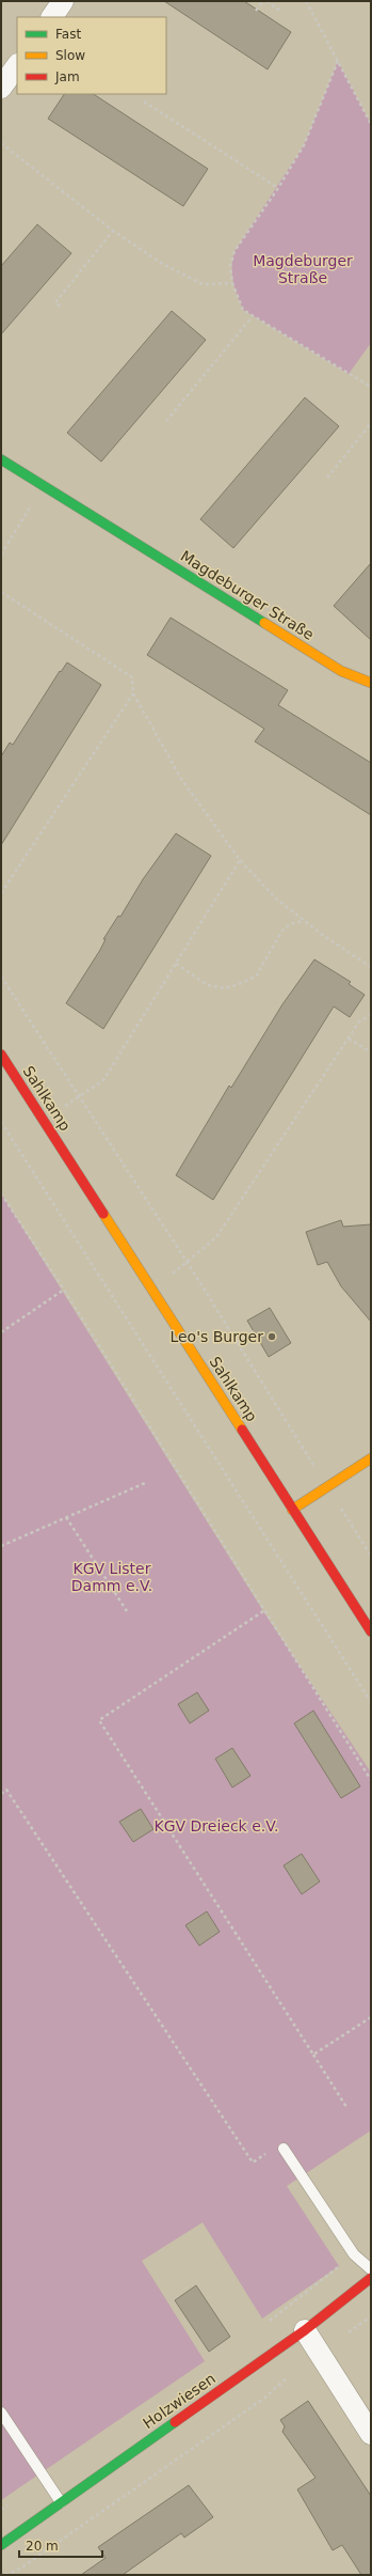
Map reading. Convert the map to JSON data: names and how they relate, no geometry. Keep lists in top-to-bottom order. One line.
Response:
{"streets":{"street":["Magdeburger Straße","Sahlkamp","Holzwiesen"]},"parks":["Magdeburger Straße","KGV Lister Damm e.V.","KGV Dreieck e.V."],"places":["Leo's Burger"],"legend":["Fast","Slow","Jam"],"scale_bar":"20 m"}
